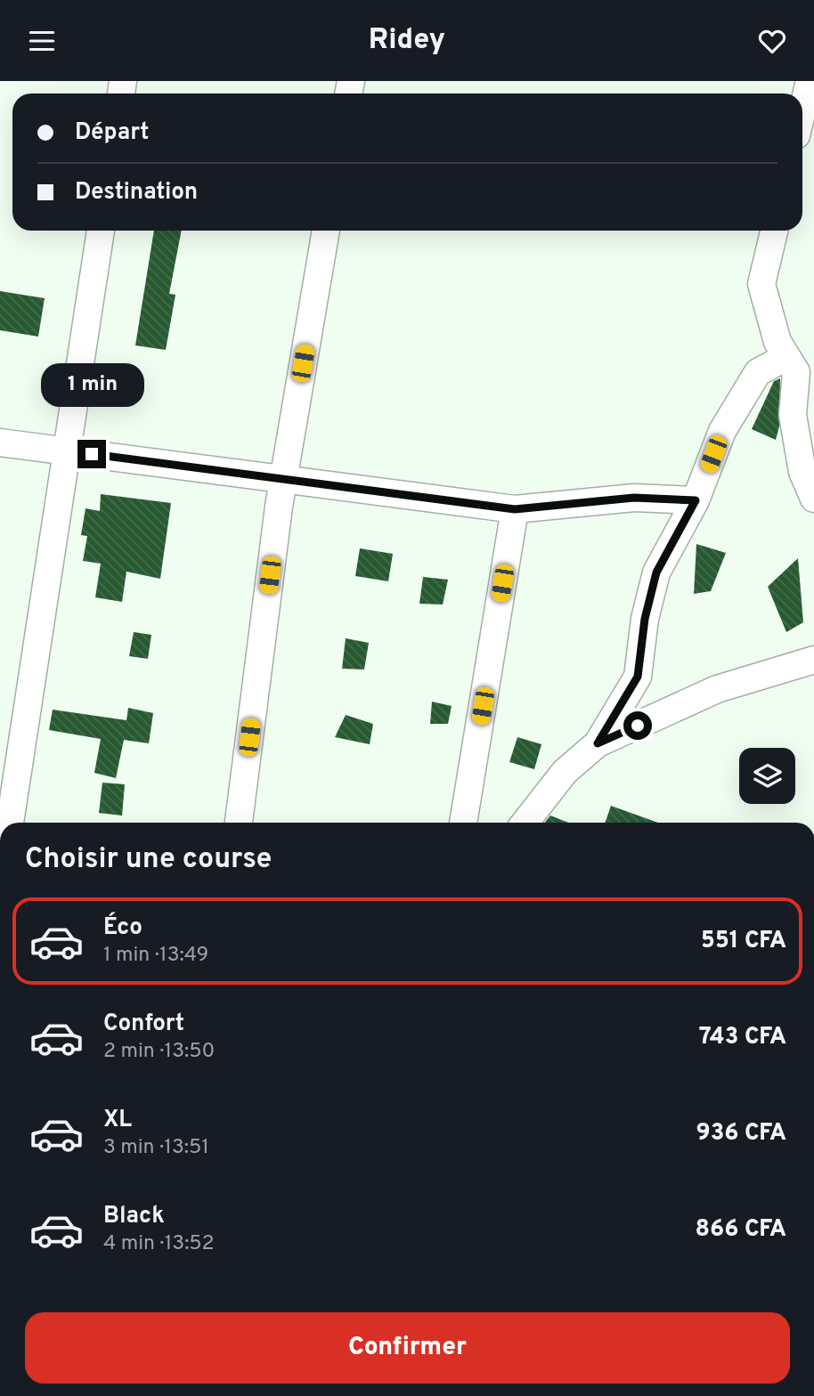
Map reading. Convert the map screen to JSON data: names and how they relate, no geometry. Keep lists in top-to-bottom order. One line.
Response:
{"page":{"header":"Ridey","banner":["Départ","Destination"],"bubble":"1 min","heading":"Choisir une course","list":[{"name":"Éco","note":"1 min · 13:49","value":"551 CFA"},{"name":"Confort","note":"2 min · 13:50","value":"743 CFA"},{"name":"XL","note":"3 min · 13:51","value":"936 CFA"},{"name":"Black","note":"4 min · 13:52","value":"866 CFA"}],"buttons":"Confirmer"}}
